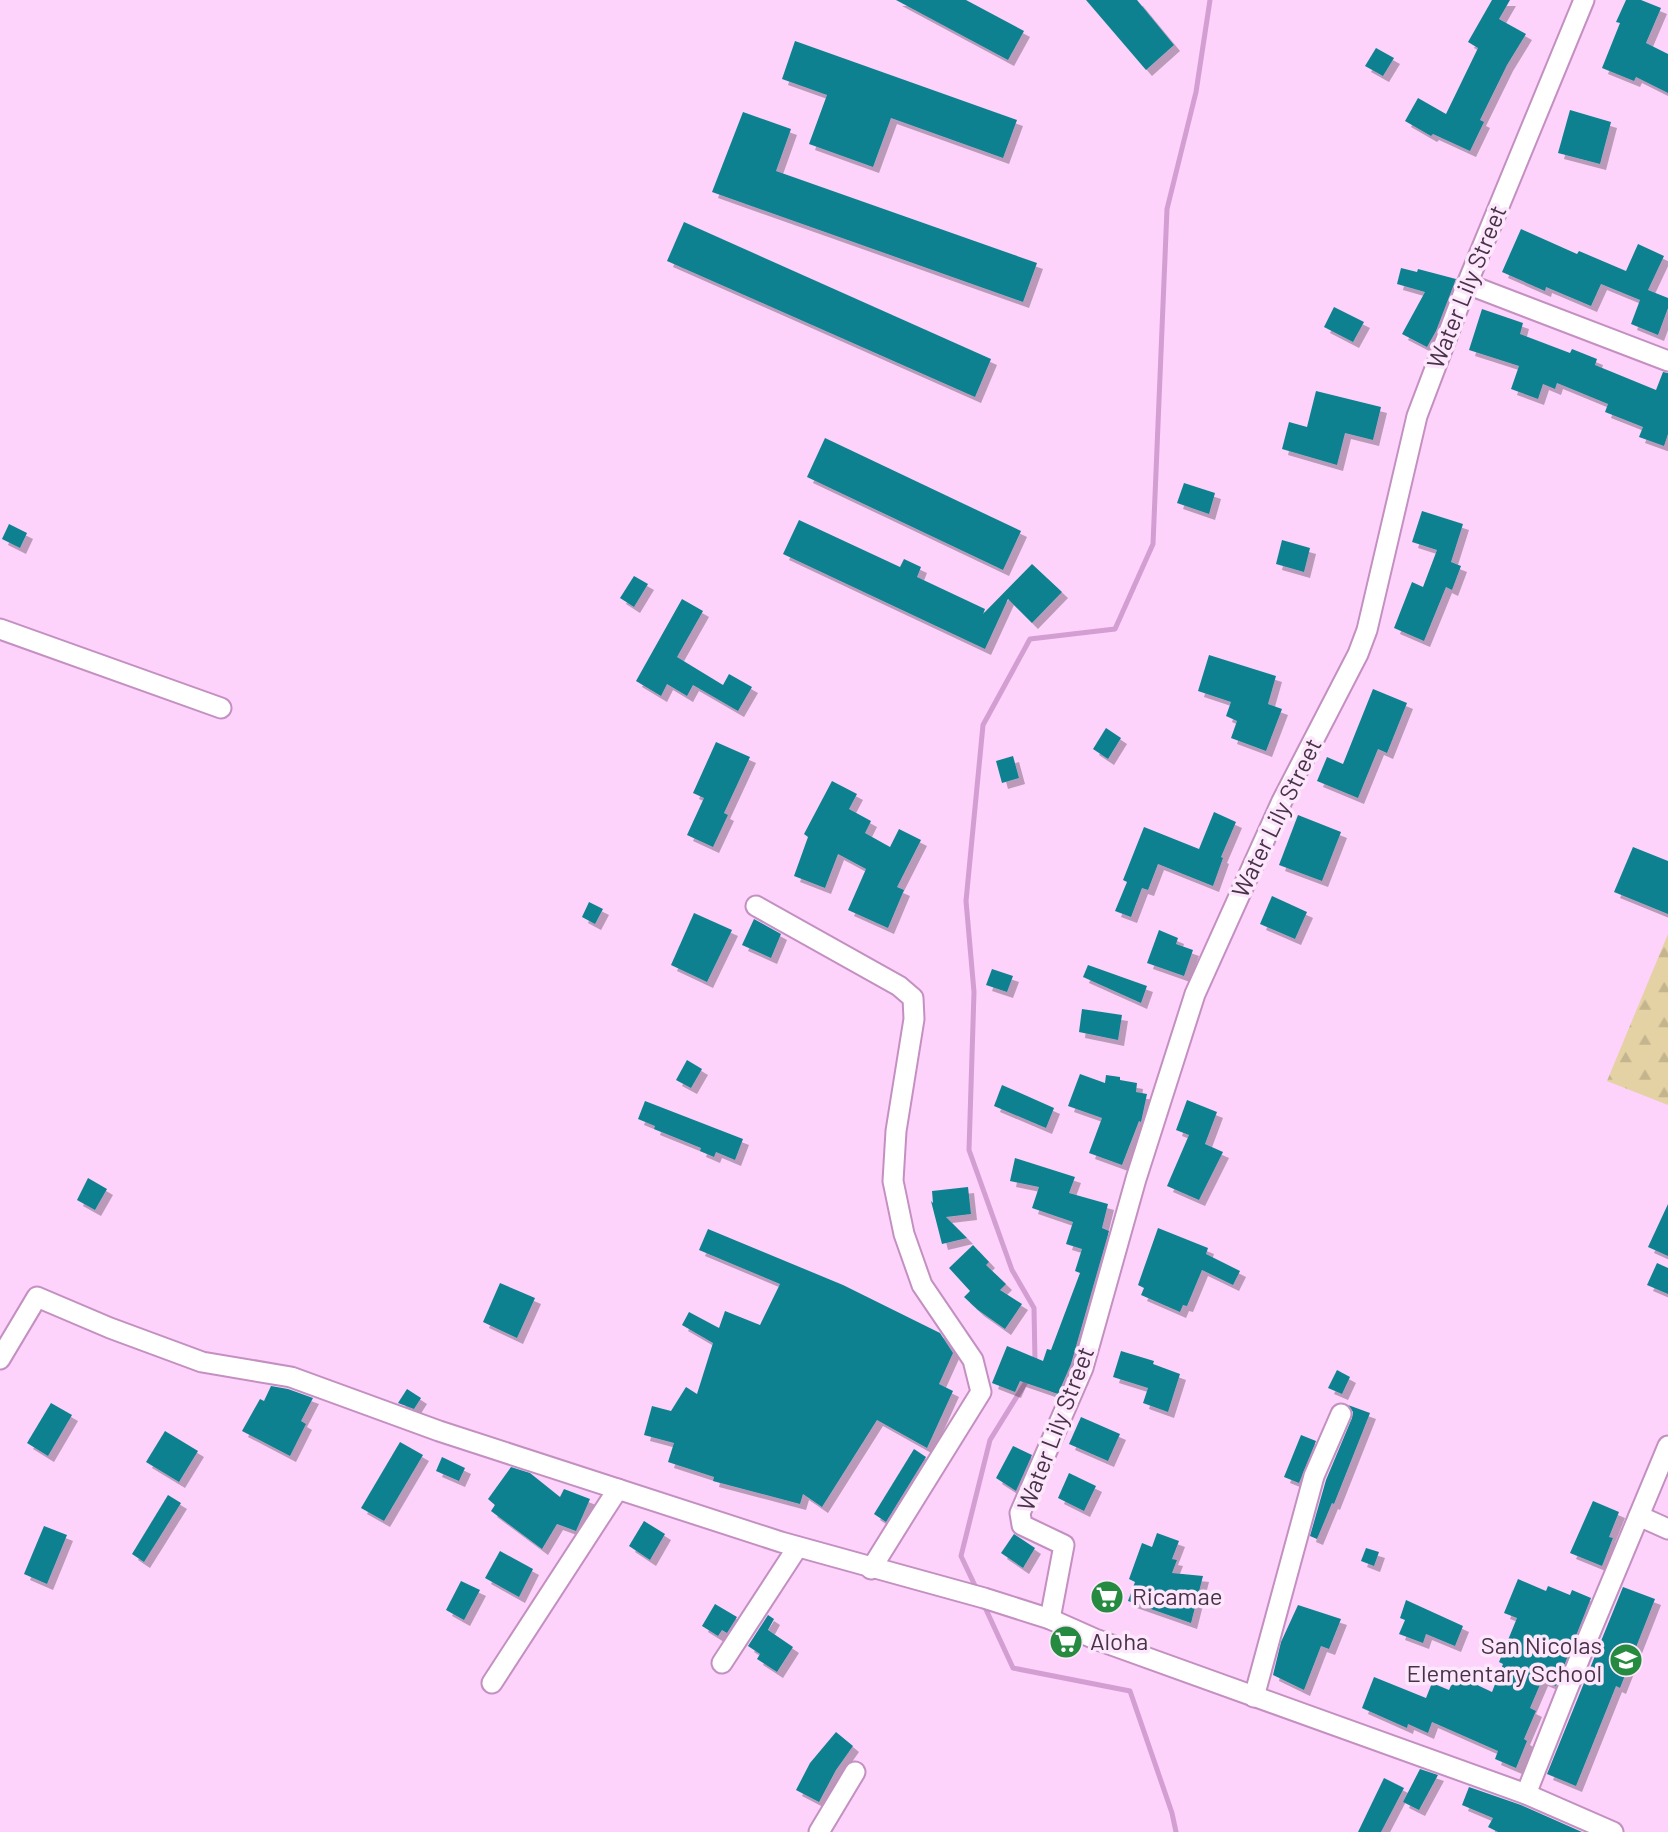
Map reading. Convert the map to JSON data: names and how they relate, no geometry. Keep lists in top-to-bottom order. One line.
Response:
{"streets":{"street":["Water Lily Street"]},"places":{"supermarket":["Ricamae","Aloha"],"school or university":["San Nicolas Elementary School"]}}
